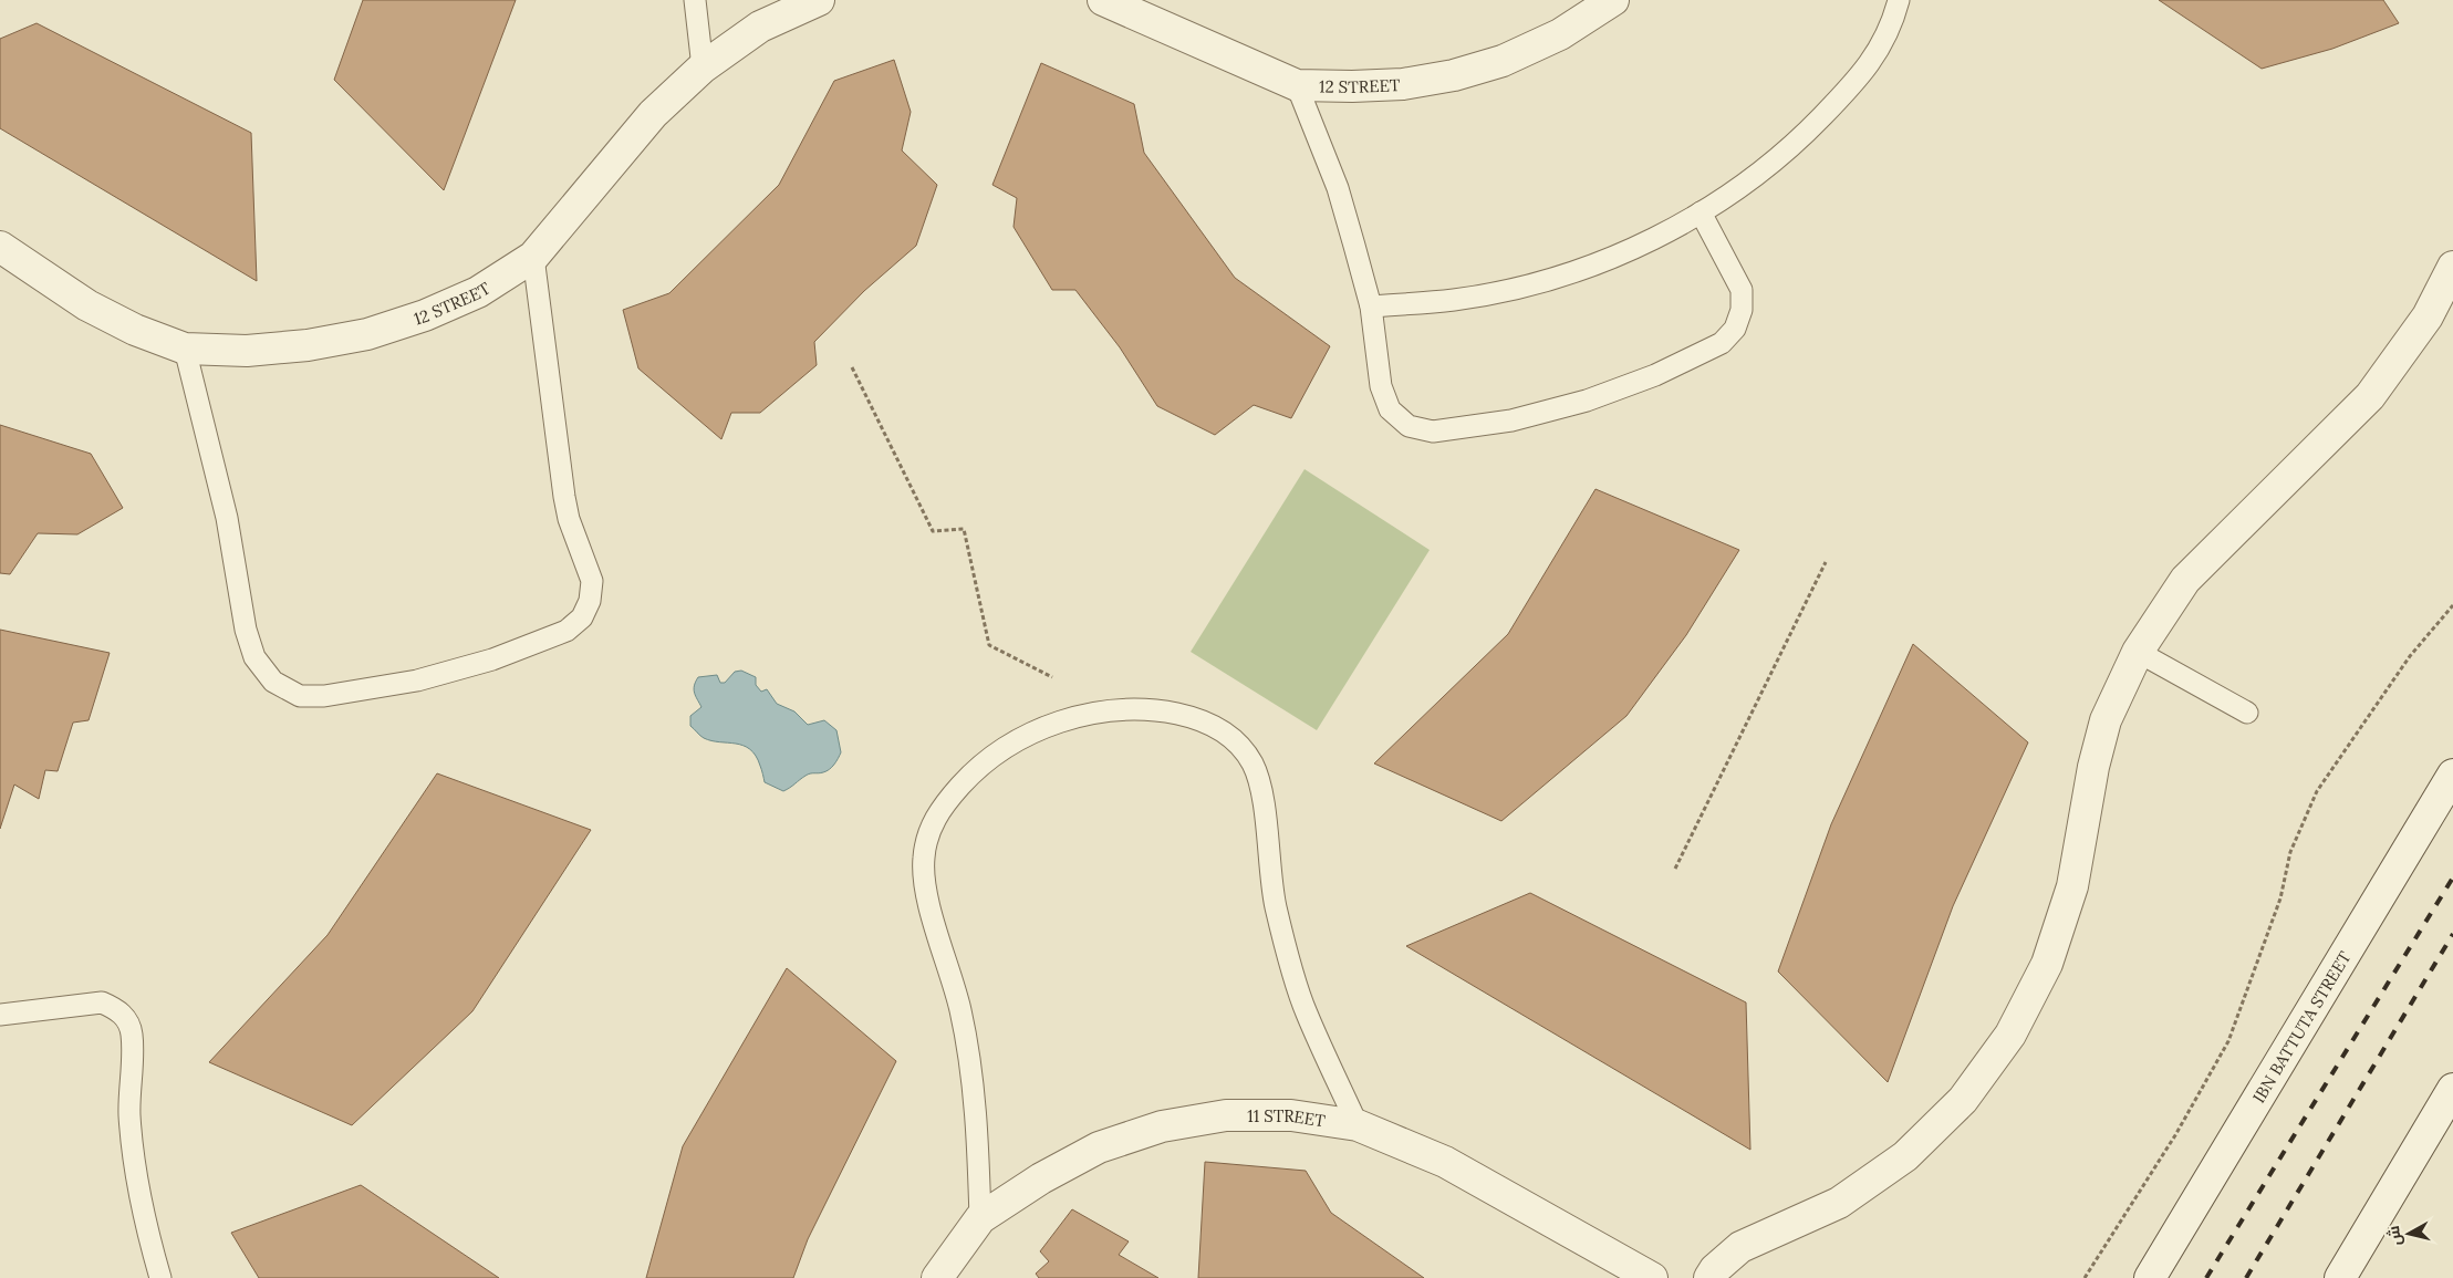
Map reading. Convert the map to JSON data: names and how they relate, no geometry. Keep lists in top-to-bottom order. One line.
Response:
{"streets":{"street":["12 STREET","IBN BATTUTA STREET","11 STREET"]},"north":"left"}
